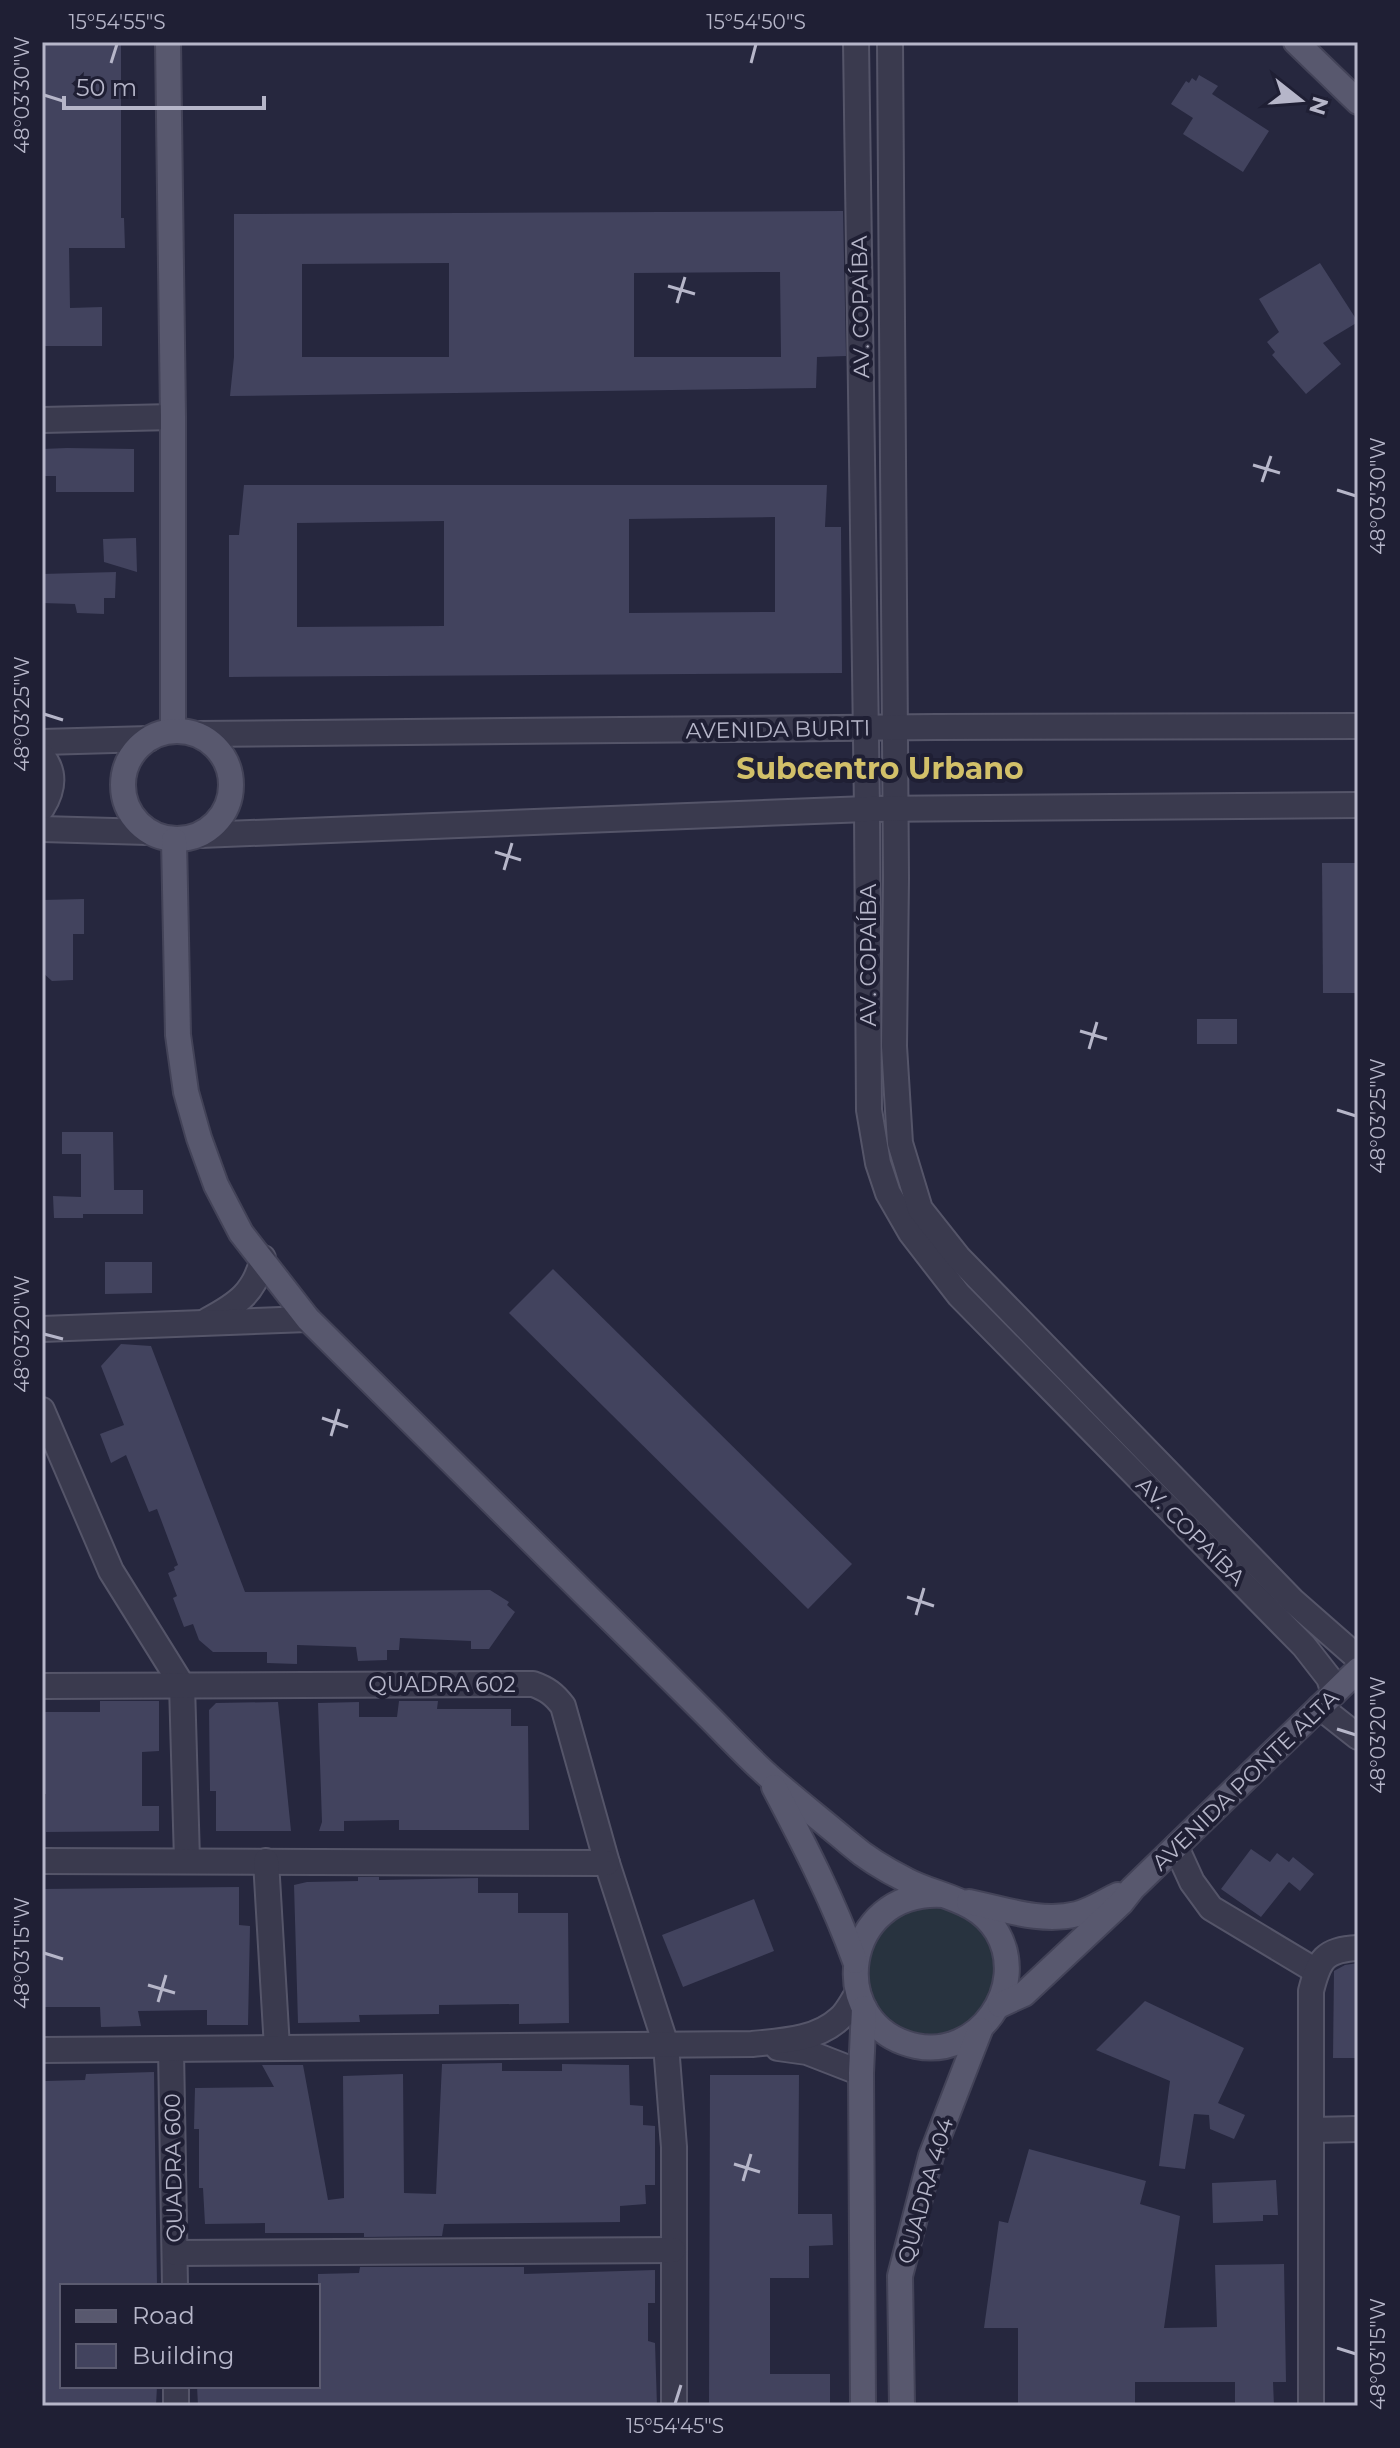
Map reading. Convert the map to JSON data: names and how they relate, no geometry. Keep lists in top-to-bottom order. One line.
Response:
{"streets":{"main road":["AVENIDA PONTE ALTA","QUADRA 404"],"street":["AV. COPAÍBA","AVENIDA BURITI","QUADRA 602","QUADRA 600"]},"crossings":[["AV. COPAÍBA","AVENIDA BURITI"],["AV. COPAÍBA","AVENIDA PONTE ALTA"],["AVENIDA PONTE ALTA","QUADRA 404"]],"districts":["Subcentro Urbano"],"legend":["Road","Building"],"scale_bar":"50 m","north":"right","coordinates":["15°54'55\"S","15°54'50\"S","48°03'30\"W","48°03'25\"W","48°03'20\"W","48°03'15\"W","15°54'45\"S"]}
